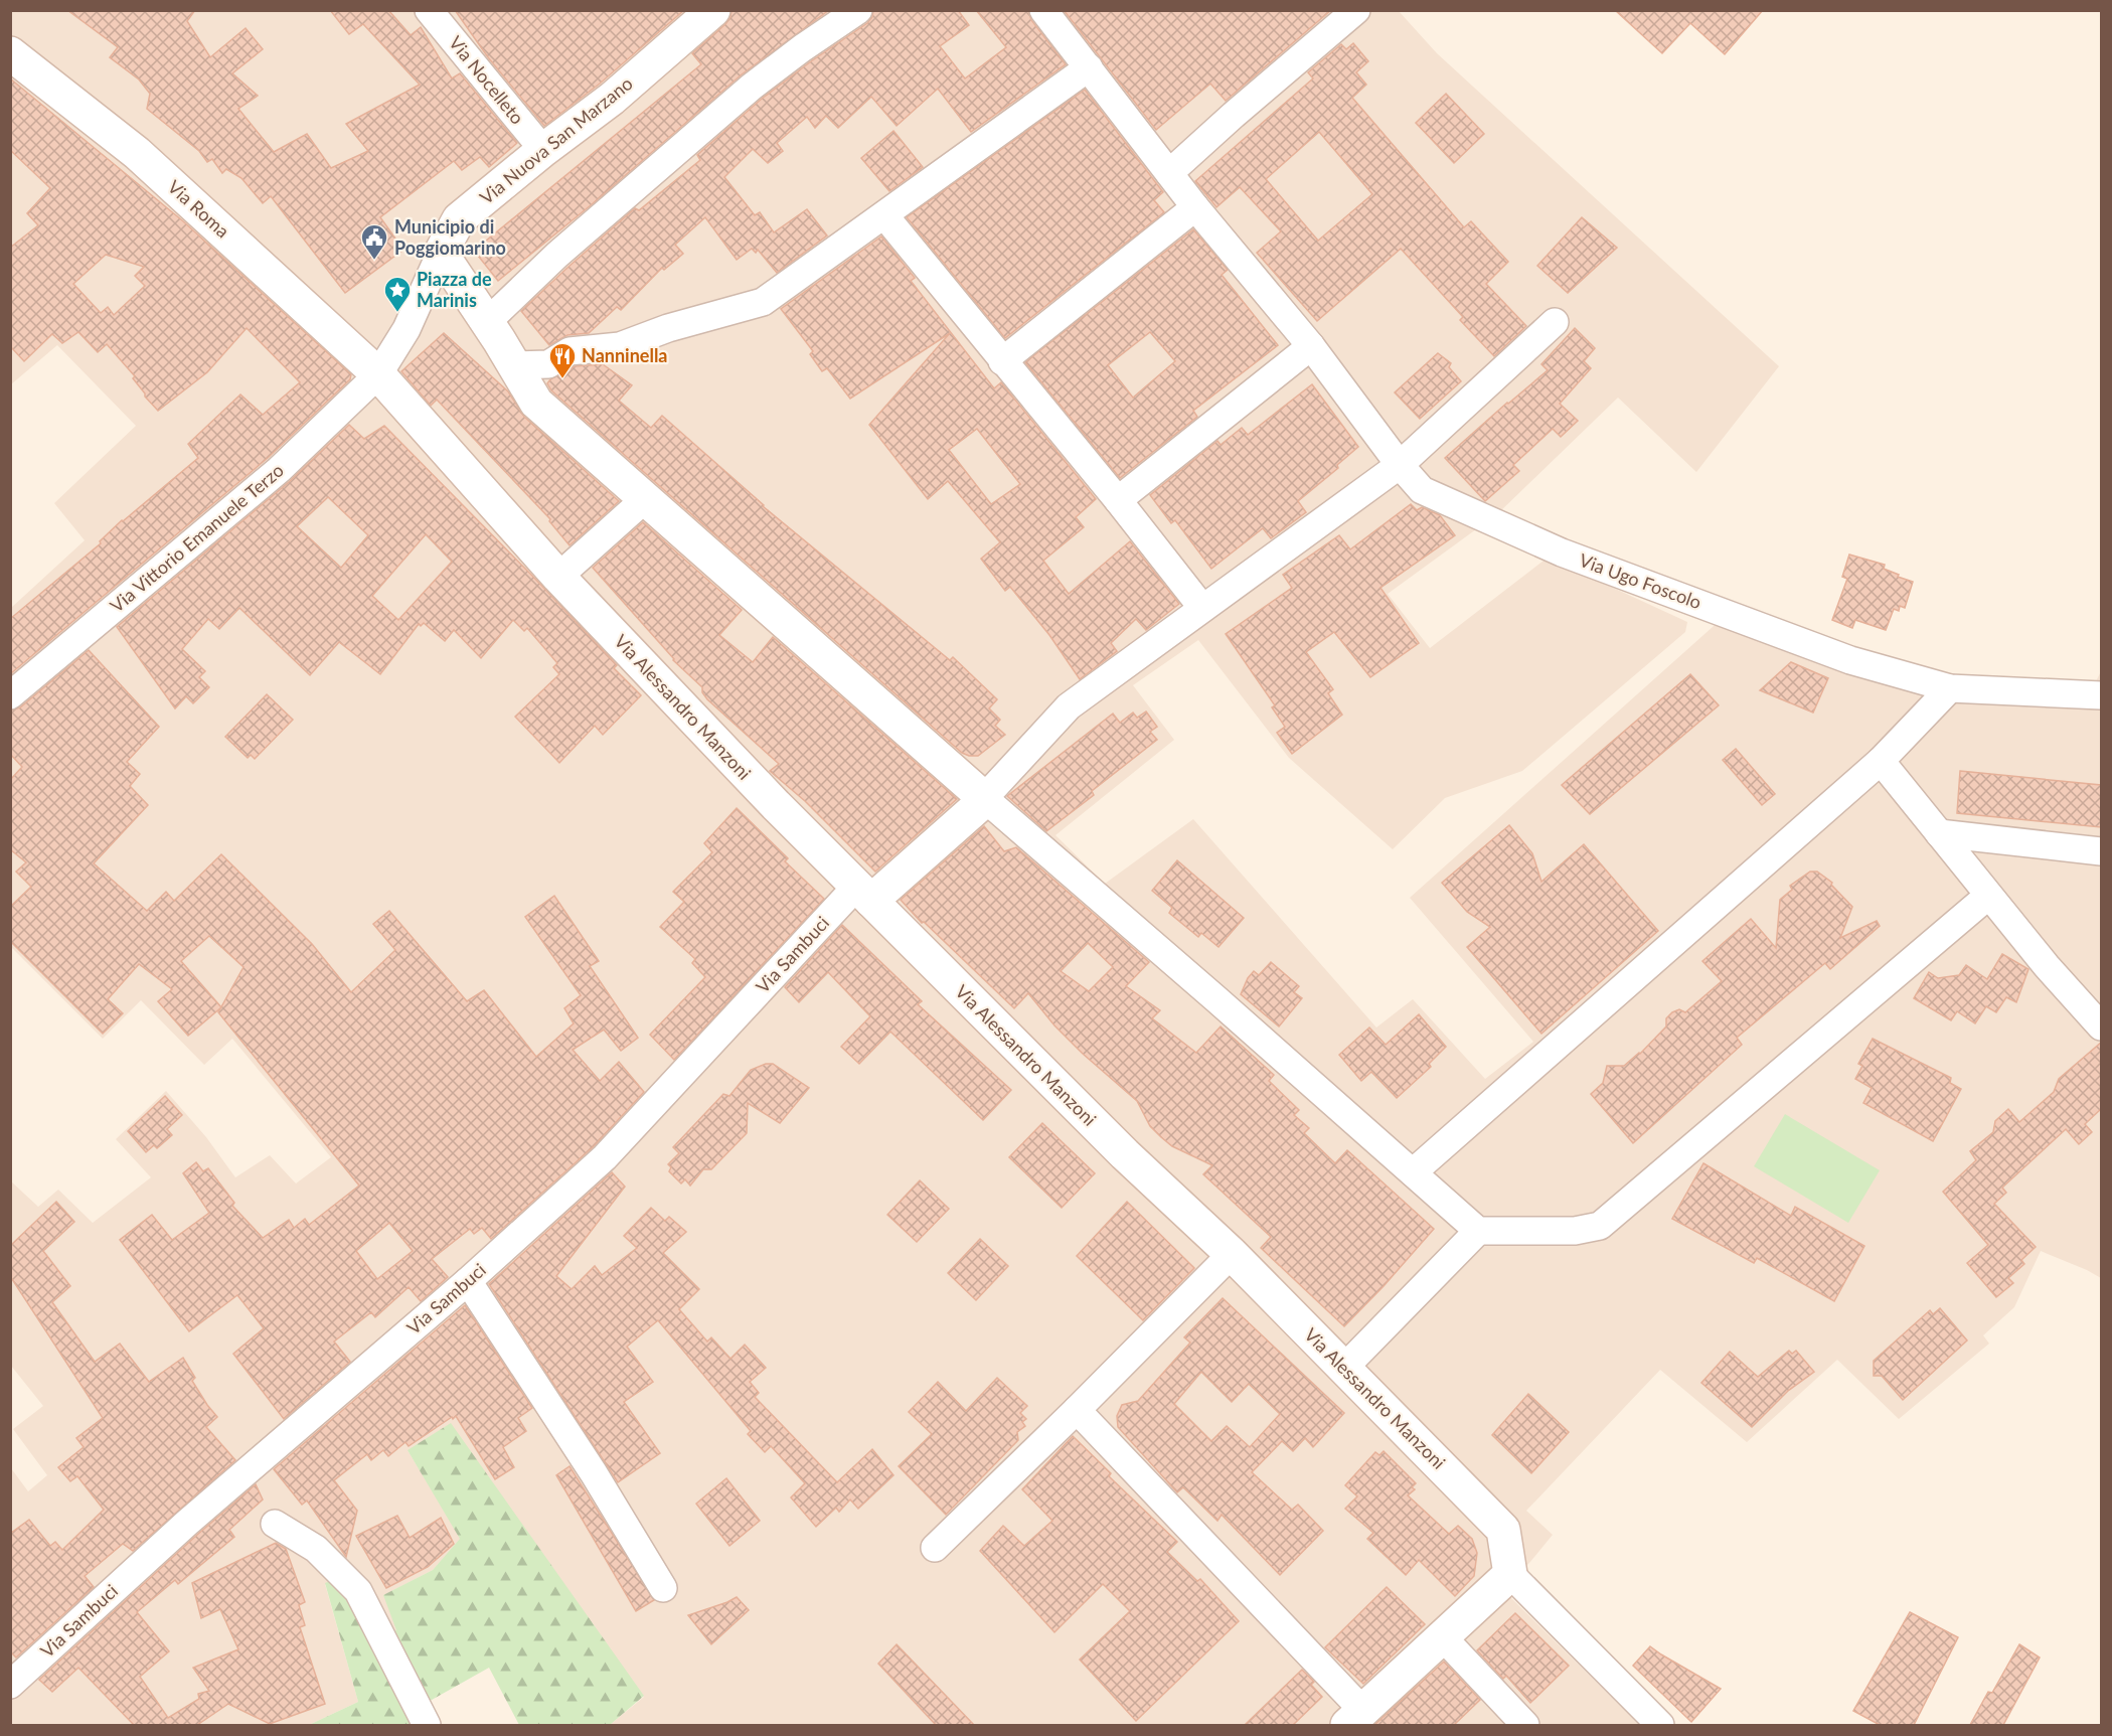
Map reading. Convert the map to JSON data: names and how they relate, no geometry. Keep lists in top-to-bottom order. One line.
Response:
{"streets":{"main road":["Via Nuova San Marzano","Via Roma","Via Alessandro Manzoni"],"street":["Via Nocelleto","Via Vittorio Emanuele Terzo","Via Ugo Foscolo","Via Sambuci"]},"crossings":[["Via Nocelleto","Via Nuova San Marzano"],["Via Nuova San Marzano","Via Vittorio Emanuele Terzo"],["Via Roma","Via Vittorio Emanuele Terzo"],["Via Roma","Via Alessandro Manzoni"],["Via Vittorio Emanuele Terzo","Via Alessandro Manzoni"],["Via Alessandro Manzoni","Via Sambuci"]],"places":{"public building":["Municipio di Poggiomarino"],"place":["Piazza de Marinis"],"restaurant":["Nanninella"]}}
